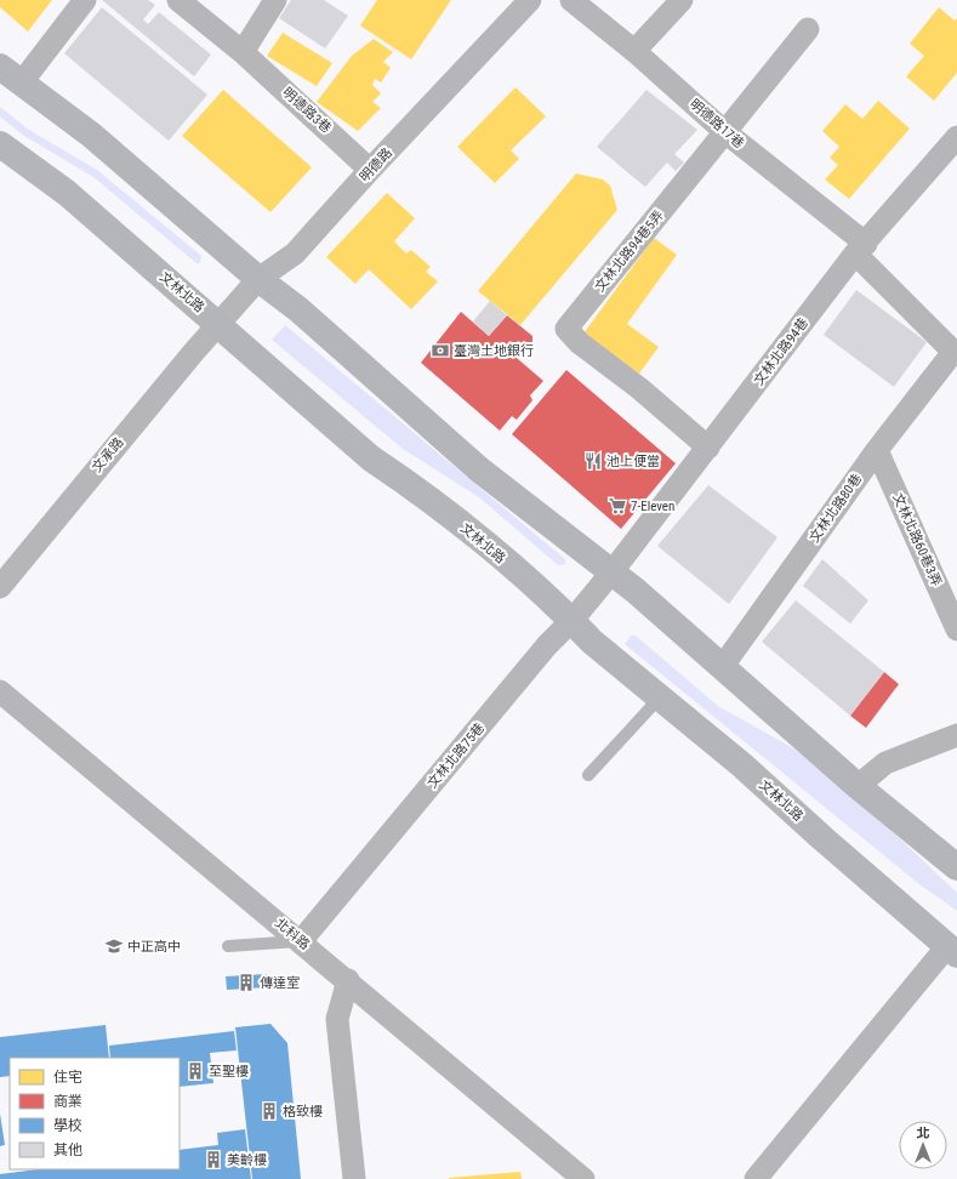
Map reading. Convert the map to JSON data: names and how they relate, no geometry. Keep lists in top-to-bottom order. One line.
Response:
{"streets":{"main road":["文林北路"],"street":["明德路3巷","明德路17巷","明德路","文林北路94巷5弄","文林北路94巷","文承路","文林北路80巷","文林北路60巷3弄","文林北路75巷","北科路"]},"crossings":[["明德路3巷","明德路"],["明德路17巷","文林北路94巷5弄"],["明德路17巷","文林北路94巷"],["明德路17巷","文林北路80巷"],["明德路","文林北路"],["明德路","文承路"],["文林北路94巷5弄","文林北路94巷"],["文林北路","文承路"],["文林北路","文林北路75巷"],["文林北路94巷","文林北路75巷"],["文林北路80巷","文林北路60巷3弄"],["文林北路75巷","北科路"]],"places":{"bank":["臺灣土地銀行"],"restaurant":["池上便當"],"supermarket":["7-Eleven"],"school or university":["中正高中"],"building":["傳達室","至聖樓","格致樓","美齡樓"]},"legend":["住宅","商業","學校","其他"],"north":"top"}
